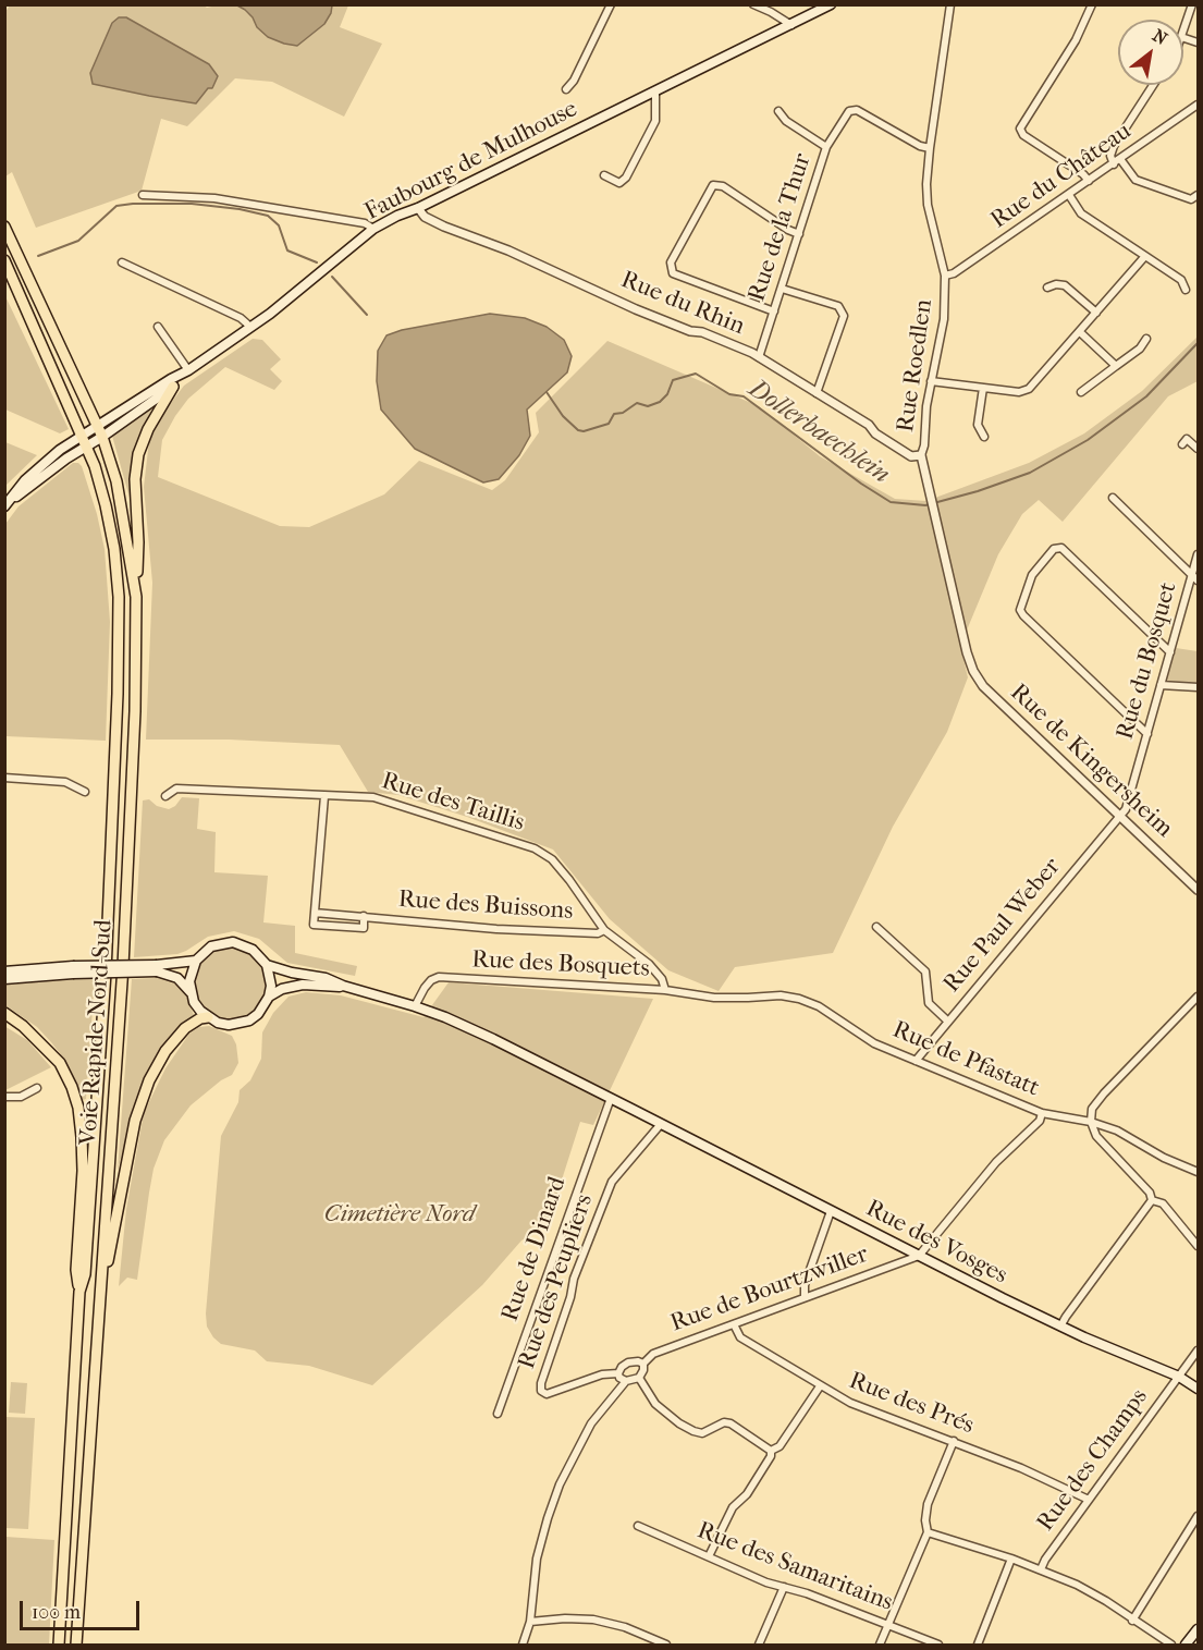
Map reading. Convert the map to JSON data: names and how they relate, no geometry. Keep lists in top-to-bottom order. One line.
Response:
{"streets":{"highway":["Voie Rapide Nord-Sud"],"main road":["Faubourg de Mulhouse","Rue des Vosges"],"street":["Rue du Château","Rue de la Thur","Rue du Rhin","Rue Roedlen","Rue du Bosquet","Rue de Kingersheim","Rue des Taillis","Rue des Buissons","Rue Paul Weber","Rue des Bosquets","Rue de Pfastatt","Rue de Dinard","Rue des Peupliers","Rue de Bourtzwiller","Rue des Prés","Rue des Champs","Rue des Samaritains"]},"crossings":[["Faubourg de Mulhouse","Rue du Rhin"],["Faubourg de Mulhouse","Voie Rapide Nord-Sud"],["Rue du Château","Rue Roedlen"],["Rue de la Thur","Rue du Rhin"],["Rue de la Thur","Rue Roedlen"],["Rue du Rhin","Rue Roedlen"],["Rue Roedlen","Rue de Kingersheim"],["Rue du Bosquet","Rue de Kingersheim"],["Rue du Bosquet","Rue Paul Weber"],["Rue de Kingersheim","Rue Paul Weber"],["Rue des Taillis","Rue des Buissons"],["Rue des Taillis","Rue des Bosquets"],["Rue Paul Weber","Rue de Pfastatt"],["Rue des Bosquets","Rue de Pfastatt"],["Rue des Bosquets","Rue des Vosges"],["Rue des Vosges","Rue de Dinard"],["Rue des Vosges","Rue des Peupliers"],["Rue des Vosges","Rue de Bourtzwiller"],["Rue des Vosges","Rue des Champs"],["Rue des Peupliers","Rue de Bourtzwiller"],["Rue de Bourtzwiller","Rue des Prés"],["Rue des Prés","Rue des Champs"]],"water":["Dollerbaechlein"],"parks":["Cimetière Nord"],"scale_bar":"100 m","north":"top right"}
